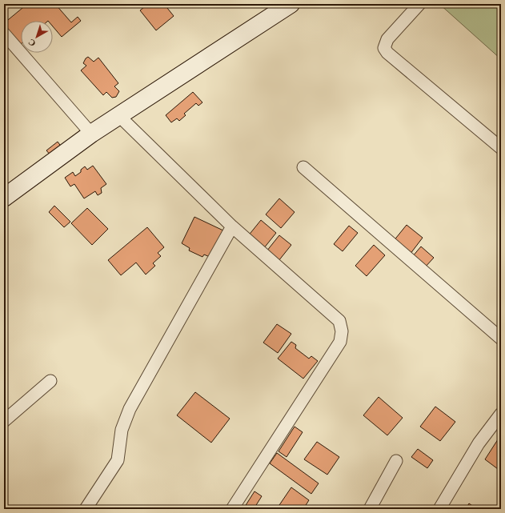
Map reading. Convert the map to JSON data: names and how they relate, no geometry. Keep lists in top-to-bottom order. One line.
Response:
{"north":"bottom left"}
